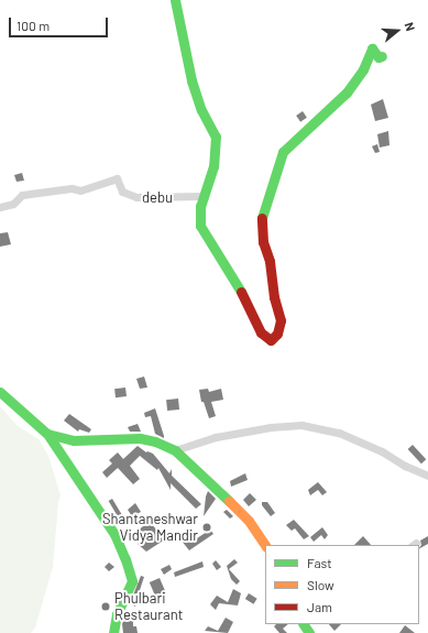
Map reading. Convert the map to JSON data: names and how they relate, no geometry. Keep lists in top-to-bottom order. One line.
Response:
{"streets":{"street":["debu"]},"places":["Shantaneshwar Vidya Mandir","Phulbari Restaurant"],"legend":["Fast","Slow","Jam"],"scale_bar":"100 m","north":"right"}
